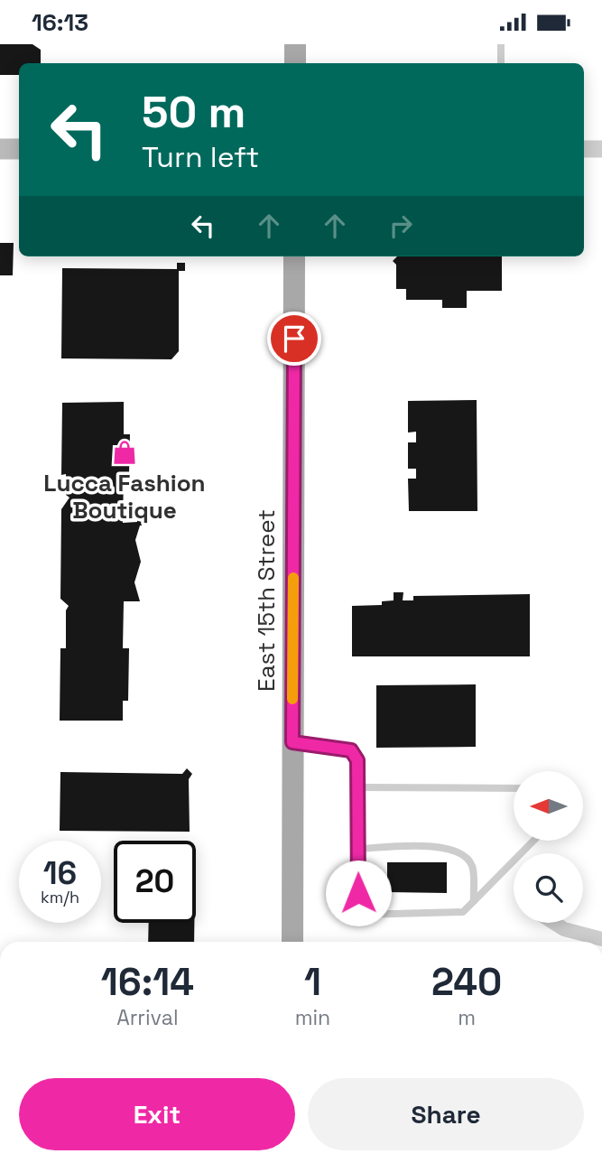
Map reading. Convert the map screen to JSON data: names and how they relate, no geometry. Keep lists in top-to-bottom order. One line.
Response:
{"streets":{"main road":["East 15th Street"]},"places":{"shop":["Lucca Fashion Boutique"]},"north":"left","page":{"status":"16:13","turn":["50 m","Turn left"],"speed":"16 km/h","limit":"20","eta":["16:14","Arrival","1","min","240","m"],"buttons":["Exit","Share"]}}
